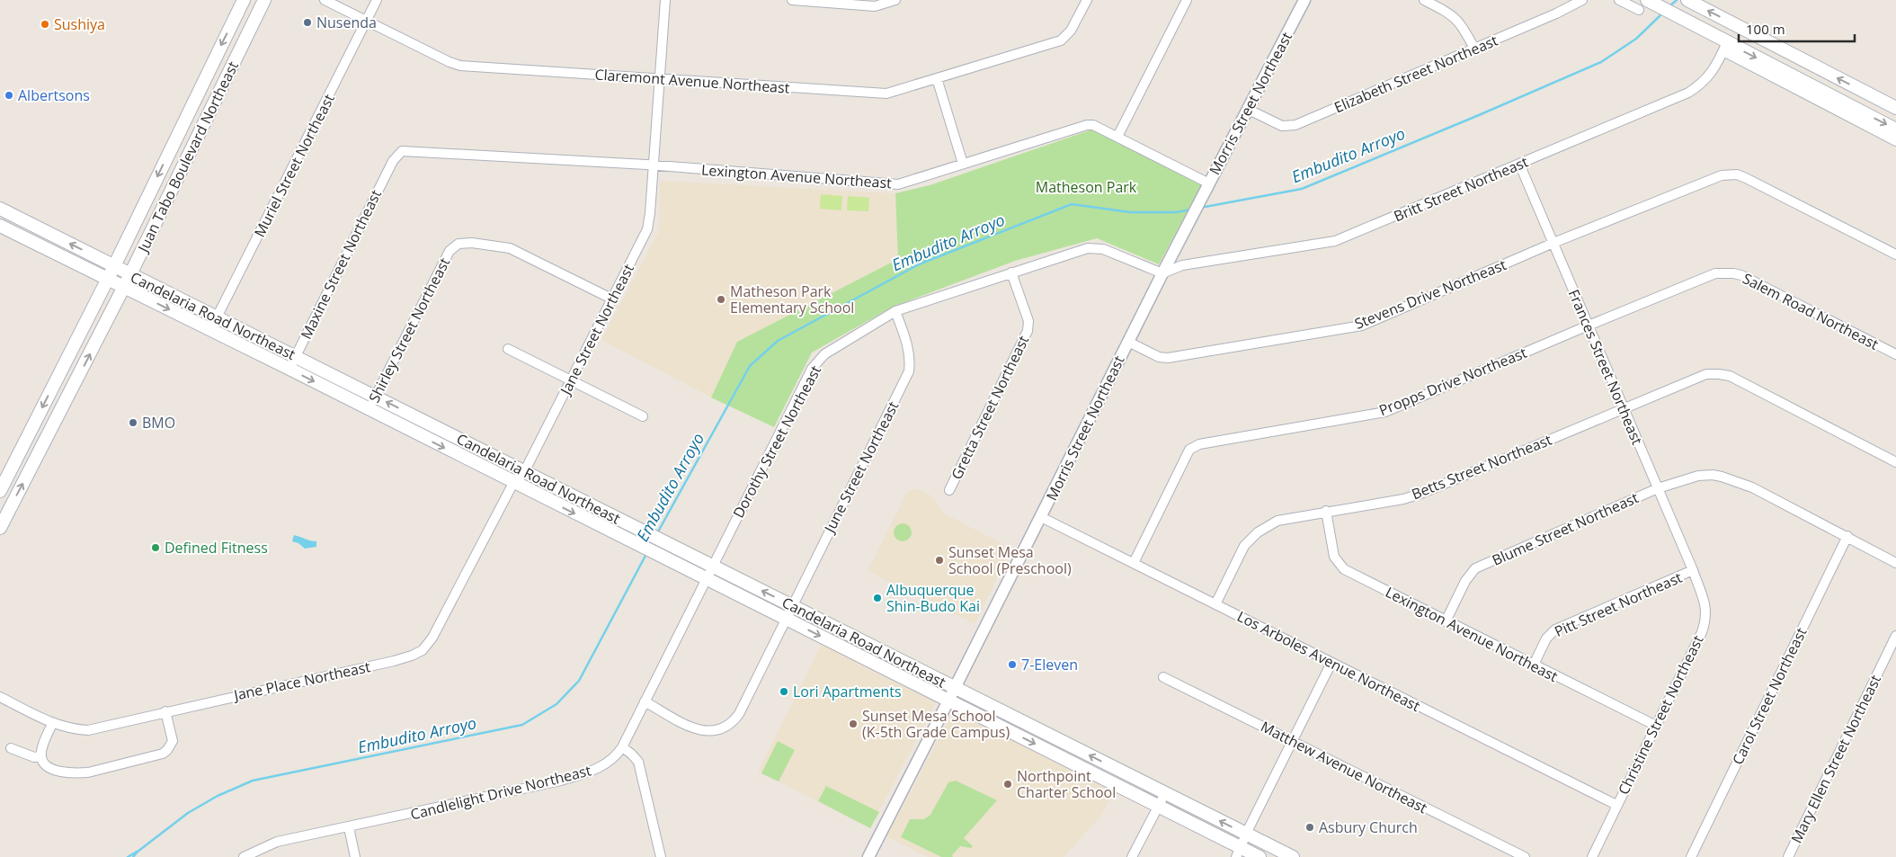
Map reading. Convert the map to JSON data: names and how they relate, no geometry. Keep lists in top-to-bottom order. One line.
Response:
{"streets":{"main road":["Juan Tabo Boulevard Northeast","Candelaria Road Northeast"],"street":["Elizabeth Street Northeast","Claremont Avenue Northeast","Morris Street Northeast","Muriel Street Northeast","Lexington Avenue Northeast","Britt Street Northeast","Maxine Street Northeast","Stevens Drive Northeast","Salem Road Northeast","Jane Street Northeast","Shirley Street Northeast","Frances Street Northeast","Propps Drive Northeast","Gretta Street Northeast","Dorothy Street Northeast","June Street Northeast","Betts Street Northeast","Blume Street Northeast","Pitt Street Northeast","Los Arboles Avenue Northeast","Jane Place Northeast","Carol Street Northeast","Christine Street Northeast","Mary Ellen Street Northeast","Matthew Avenue Northeast","Candlelight Drive Northeast"]},"crossings":[["Elizabeth Street Northeast","Morris Street Northeast"],["Claremont Avenue Northeast","Muriel Street Northeast"],["Claremont Avenue Northeast","Jane Street Northeast"],["Morris Street Northeast","Lexington Avenue Northeast"],["Morris Street Northeast","Britt Street Northeast"],["Morris Street Northeast","Stevens Drive Northeast"],["Morris Street Northeast","Candelaria Road Northeast"],["Morris Street Northeast","Los Arboles Avenue Northeast"],["Juan Tabo Boulevard Northeast","Candelaria Road Northeast"],["Muriel Street Northeast","Candelaria Road Northeast"],["Lexington Avenue Northeast","Maxine Street Northeast"],["Lexington Avenue Northeast","Jane Street Northeast"],["Lexington Avenue Northeast","Betts Street Northeast"],["Lexington Avenue Northeast","Blume Street Northeast"],["Lexington Avenue Northeast","Pitt Street Northeast"],["Lexington Avenue Northeast","Christine Street Northeast"],["Britt Street Northeast","Frances Street Northeast"],["Maxine Street Northeast","Candelaria Road Northeast"],["Stevens Drive Northeast","Frances Street Northeast"],["Salem Road Northeast","Propps Drive Northeast"],["Candelaria Road Northeast","Jane Street Northeast"],["Candelaria Road Northeast","Shirley Street Northeast"],["Candelaria Road Northeast","Dorothy Street Northeast"],["Candelaria Road Northeast","June Street Northeast"],["Candelaria Road Northeast","Jane Place Northeast"],["Candelaria Road Northeast","Candlelight Drive Northeast"],["Jane Street Northeast","Shirley Street Northeast"],["Jane Street Northeast","Jane Place Northeast"],["Frances Street Northeast","Propps Drive Northeast"],["Frances Street Northeast","Betts Street Northeast"],["Frances Street Northeast","Blume Street Northeast"],["Frances Street Northeast","Pitt Street Northeast"],["Frances Street Northeast","Christine Street Northeast"],["Propps Drive Northeast","Los Arboles Avenue Northeast"],["Dorothy Street Northeast","June Street Northeast"],["Dorothy Street Northeast","Candlelight Drive Northeast"],["June Street Northeast","Candlelight Drive Northeast"],["Betts Street Northeast","Los Arboles Avenue Northeast"],["Blume Street Northeast","Carol Street Northeast"],["Pitt Street Northeast","Christine Street Northeast"],["Los Arboles Avenue Northeast","Christine Street Northeast"]],"water":["Embudito Arroyo"],"parks":["Matheson Park"],"places":["Nusenda","Sushiya","Albertsons","Matheson Park Elementary School","BMO","Defined Fitness","Sunset Mesa School (Preschool)","Albuquerque Shin-Budo Kai","7-Eleven","Lori Apartments","Sunset Mesa School (K-5th Grade Campus)","Northpoint Charter School","Asbury Church"],"scale_bar":"100 m"}
